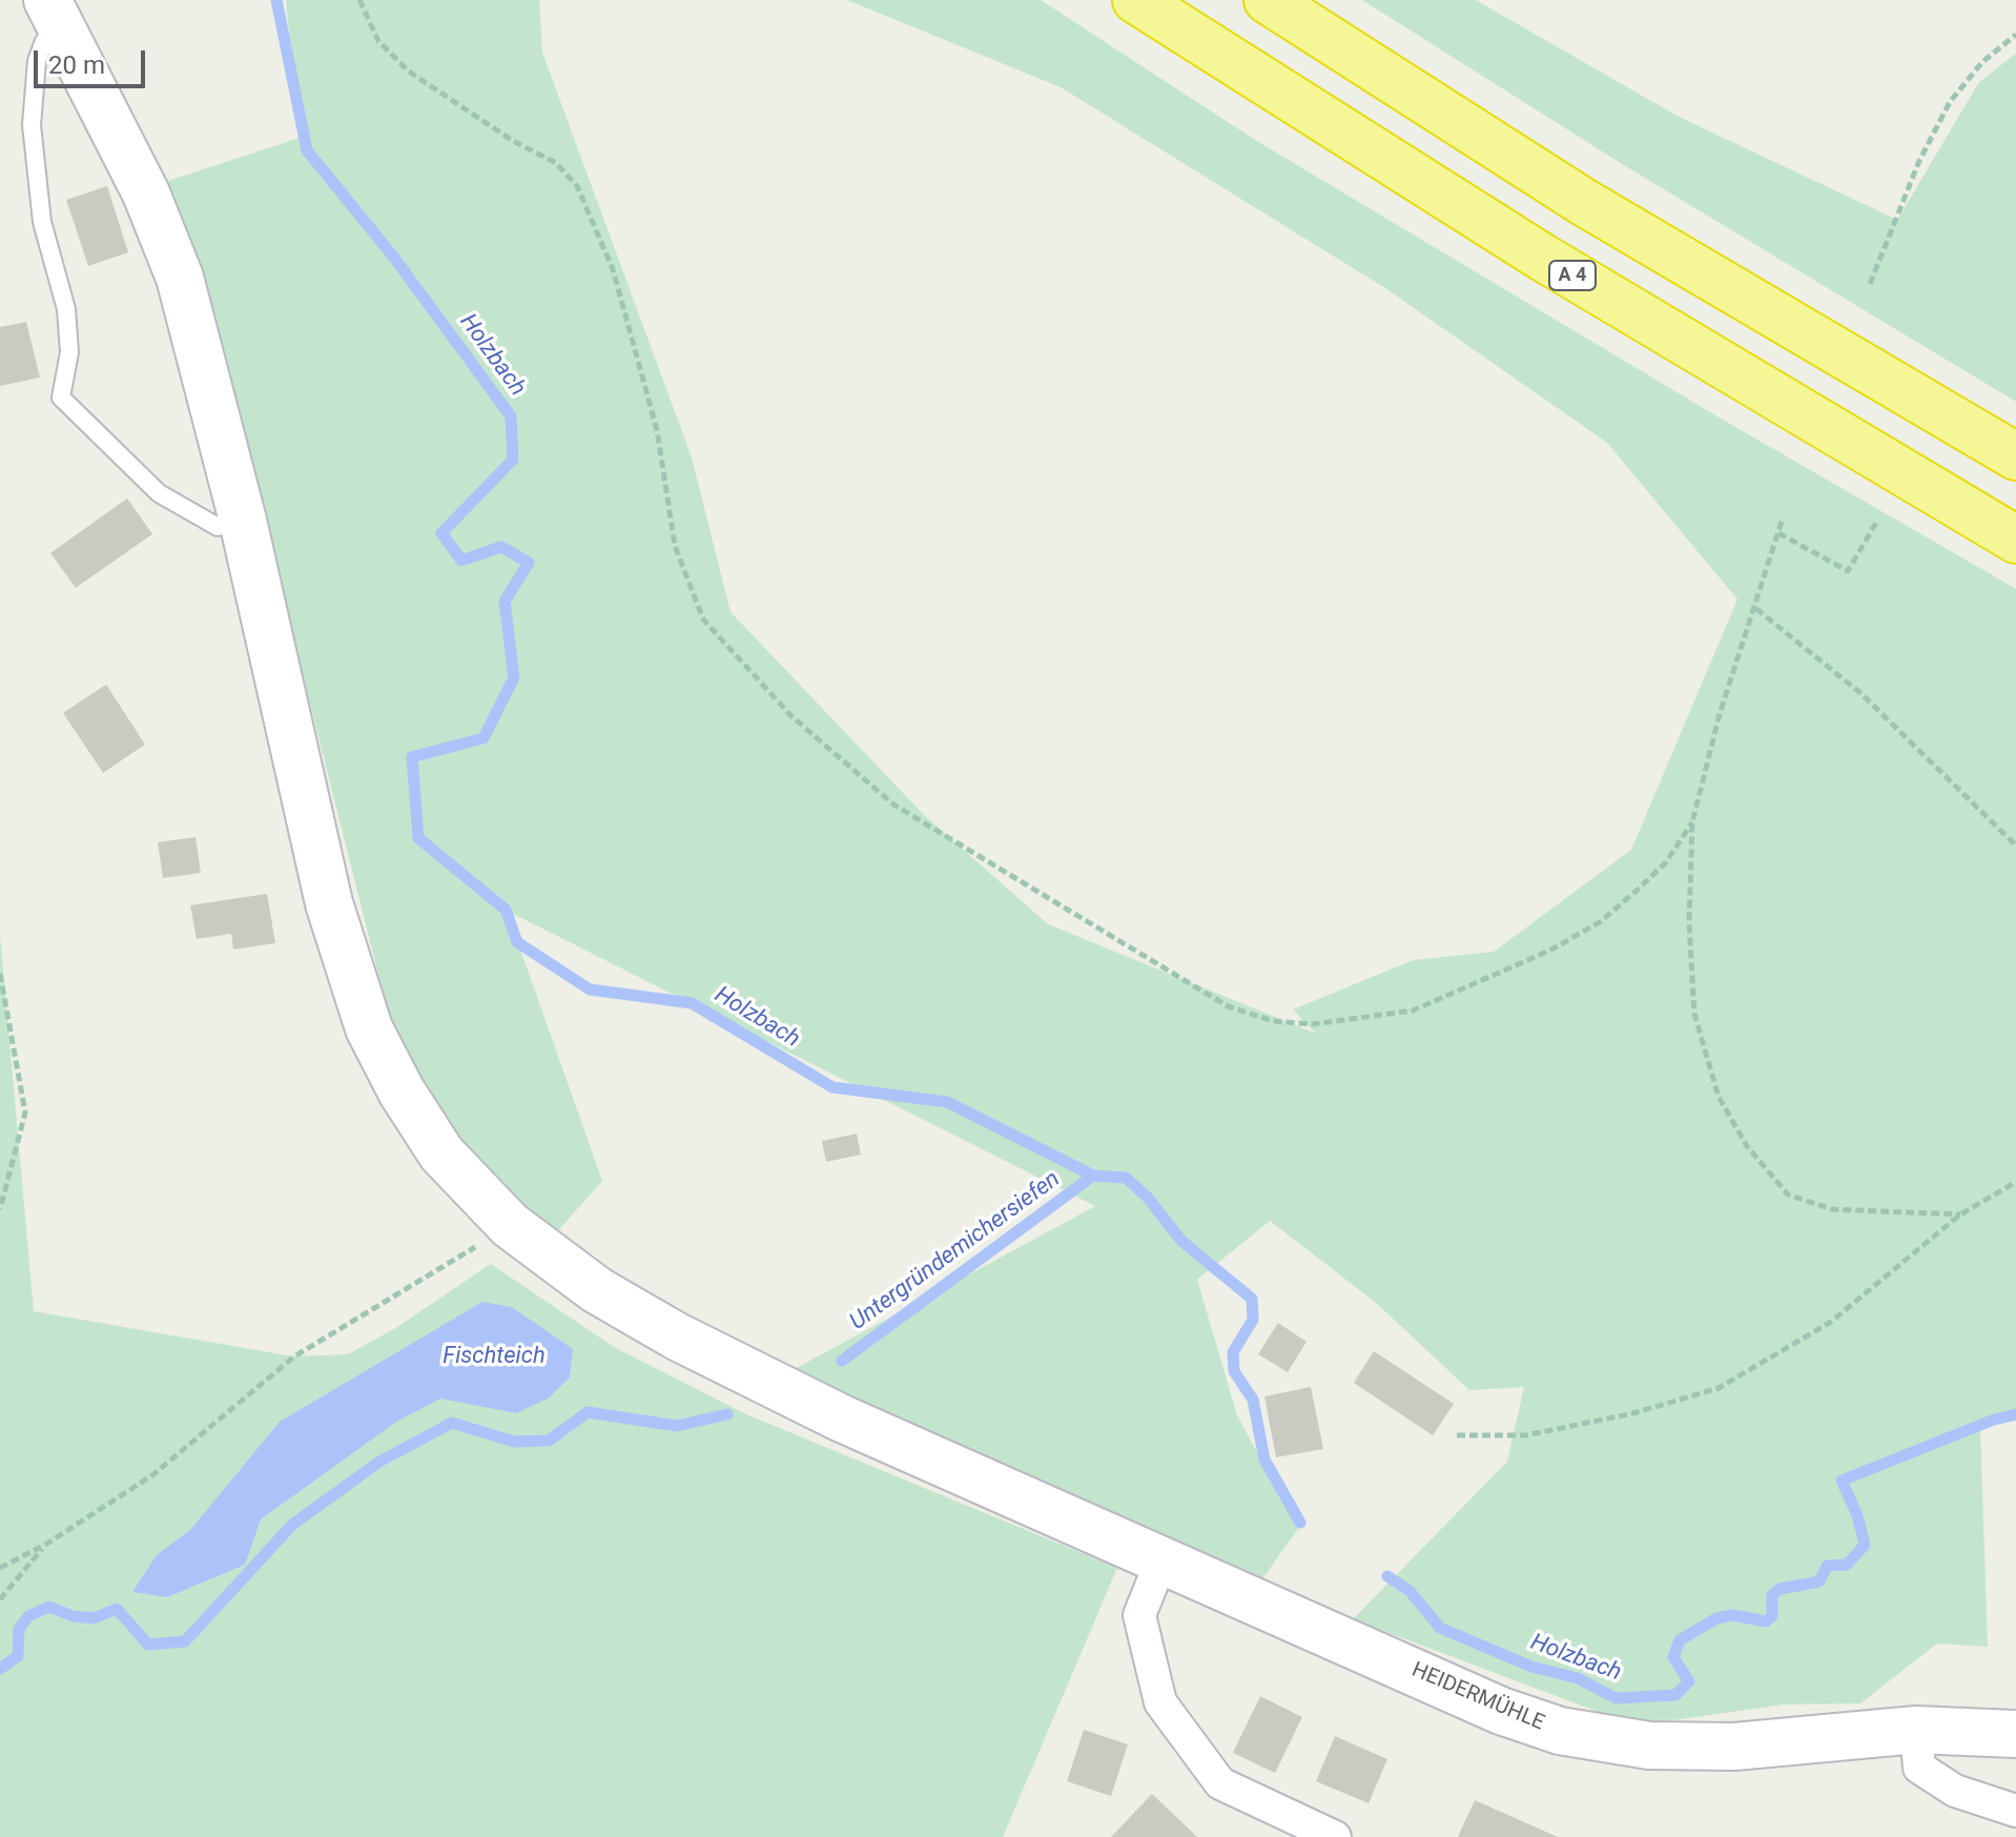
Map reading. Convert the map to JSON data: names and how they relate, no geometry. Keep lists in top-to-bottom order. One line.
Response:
{"streets":{"highway":["A 4"],"street":["HEIDERMÜHLE"]},"water":["Holzbach","Untergründemichersiefen","Fischteich"],"scale_bar":"20 m"}
